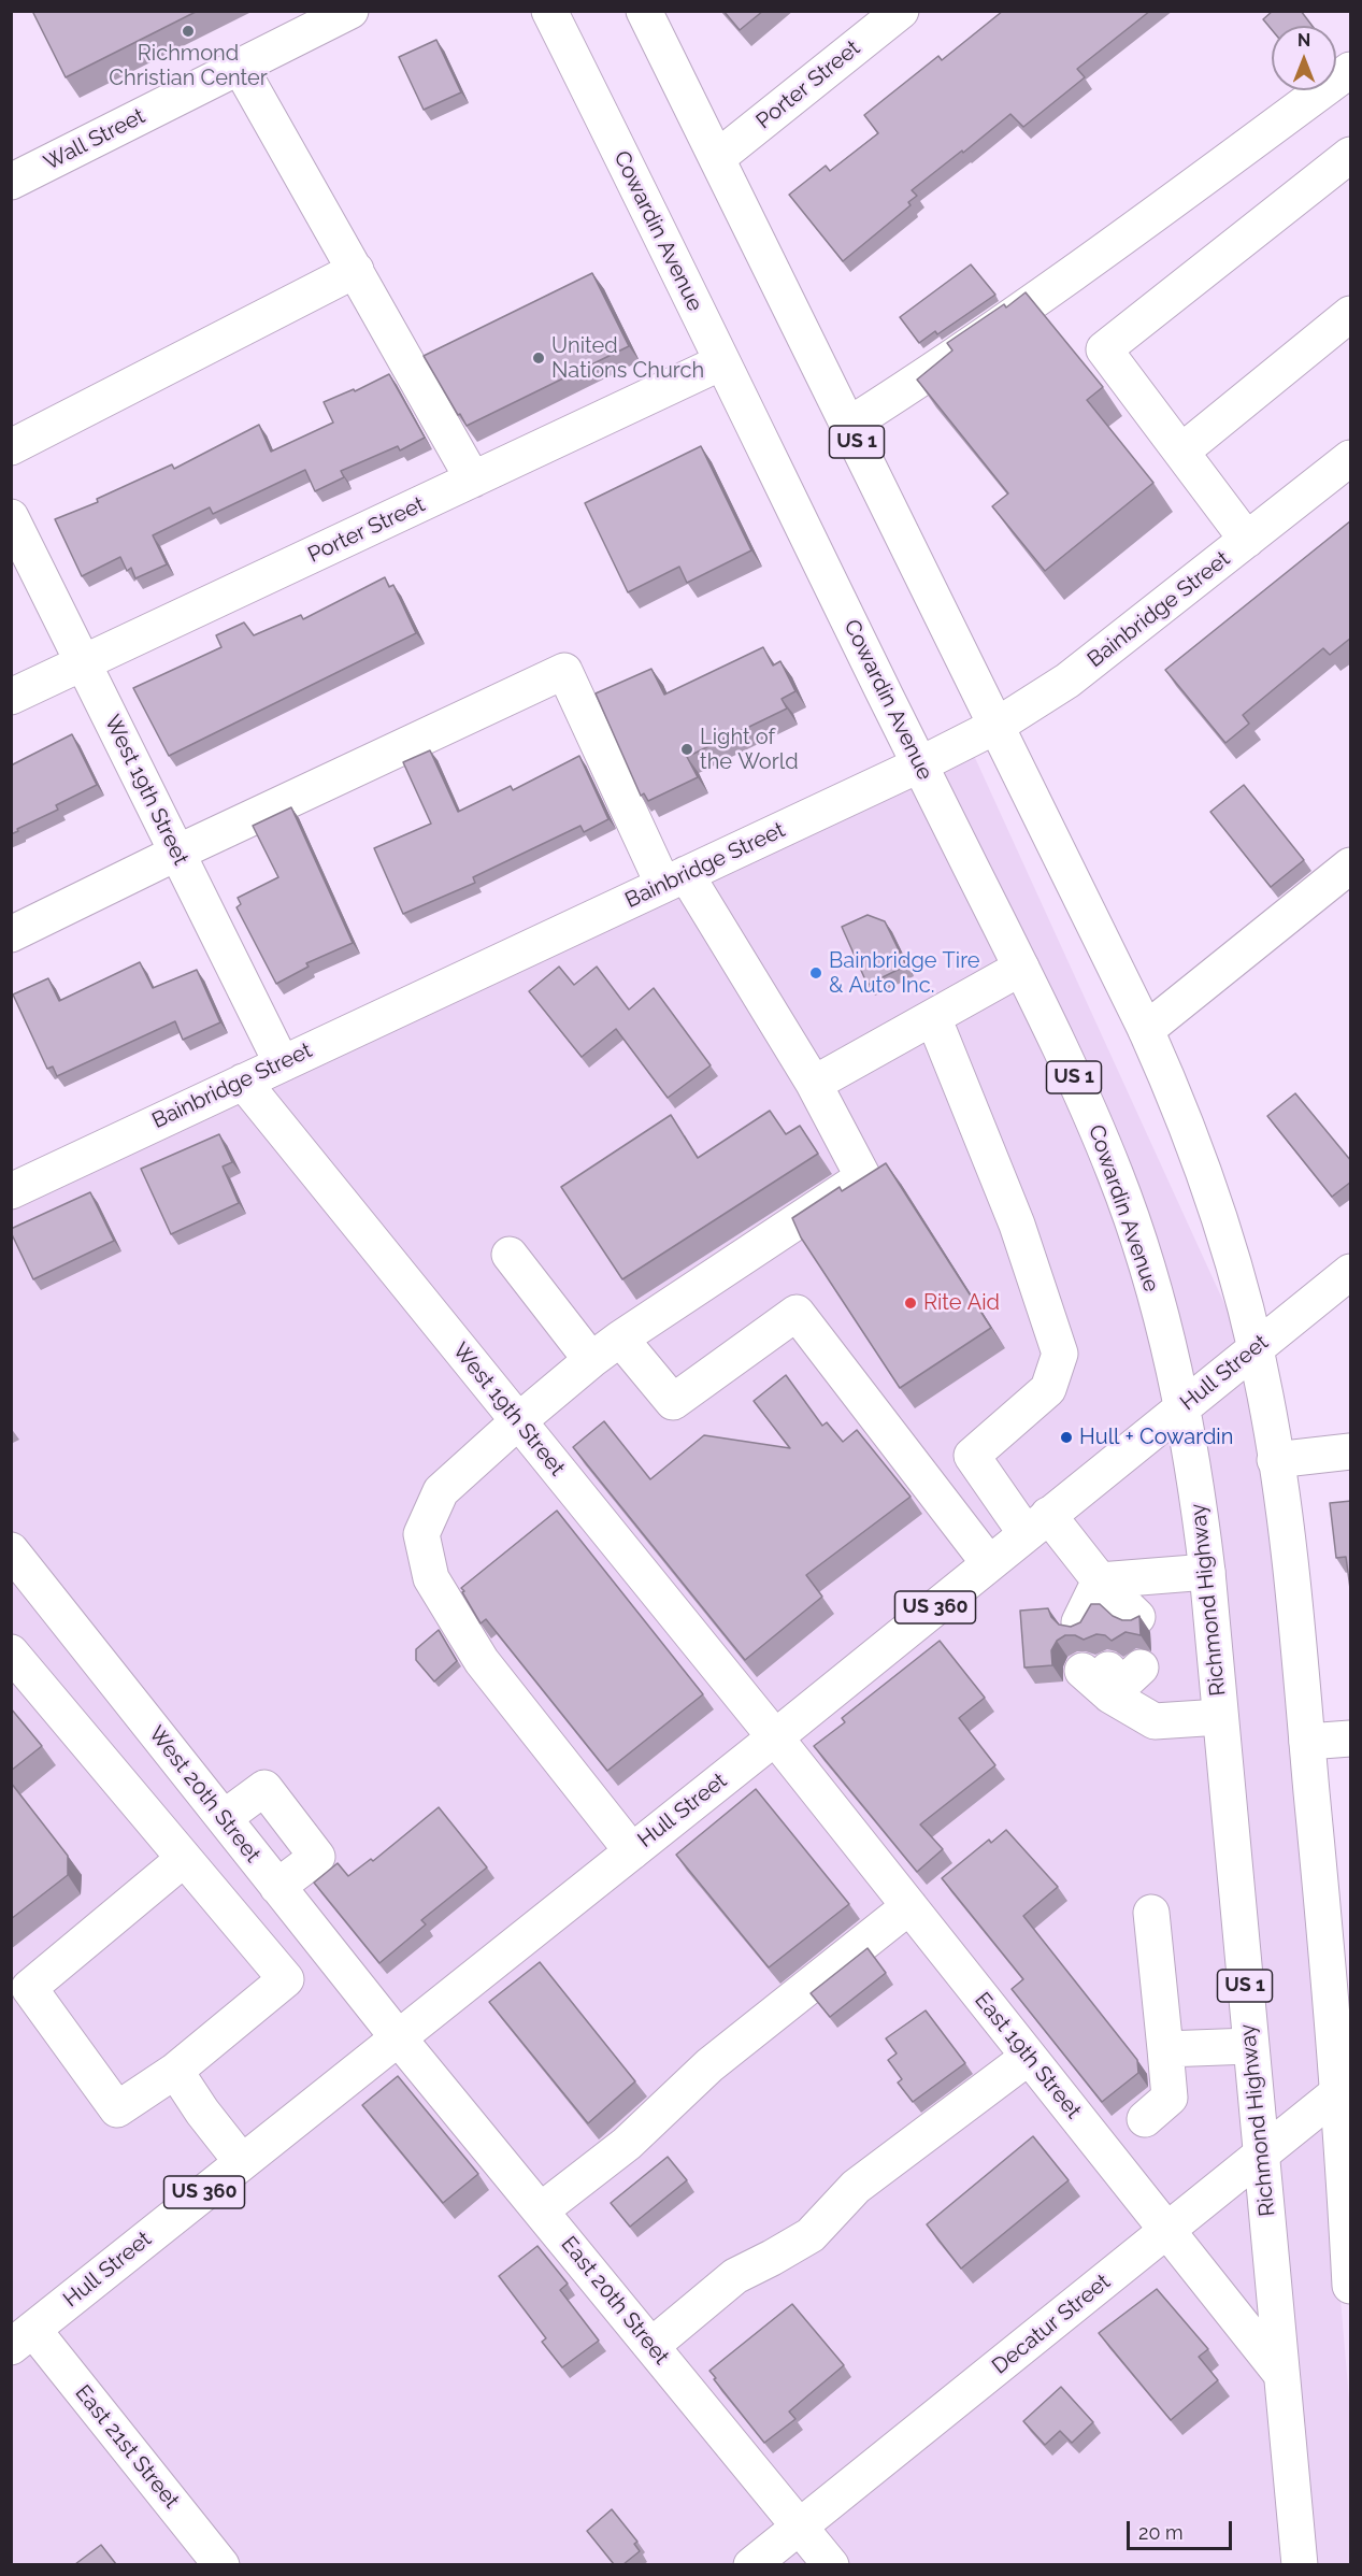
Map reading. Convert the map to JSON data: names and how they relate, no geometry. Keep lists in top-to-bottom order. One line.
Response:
{"streets":{"street":["Porter Street","Wall Street","Cowardin Avenue","US 1","Bainbridge Street","West 19th Street","Hull Street","Richmond Highway","US 360","West 20th Street","East 19th Street","East 20th Street","Decatur Street","East 21st Street"]},"crossings":[["Porter Street","Cowardin Avenue"],["Porter Street","US 1"],["Porter Street","West 19th Street"],["Cowardin Avenue","Bainbridge Street"],["Cowardin Avenue","Hull Street"],["Cowardin Avenue","Richmond Highway"],["US 1","Bainbridge Street"],["US 1","Hull Street"],["US 1","Decatur Street"],["Bainbridge Street","West 19th Street"],["West 19th Street","Hull Street"],["West 19th Street","East 19th Street"],["Hull Street","Richmond Highway"],["Hull Street","West 20th Street"],["Hull Street","East 19th Street"],["Hull Street","East 20th Street"],["Hull Street","East 21st Street"],["Richmond Highway","East 19th Street"],["Richmond Highway","Decatur Street"],["West 20th Street","East 20th Street"],["East 19th Street","Decatur Street"],["East 20th Street","Decatur Street"]],"places":["Richmond Christian Center","United Nations Church","Light of the World","Bainbridge Tire & Auto Inc.","Rite Aid","Hull + Cowardin"],"scale_bar":"20 m","north":"top"}
